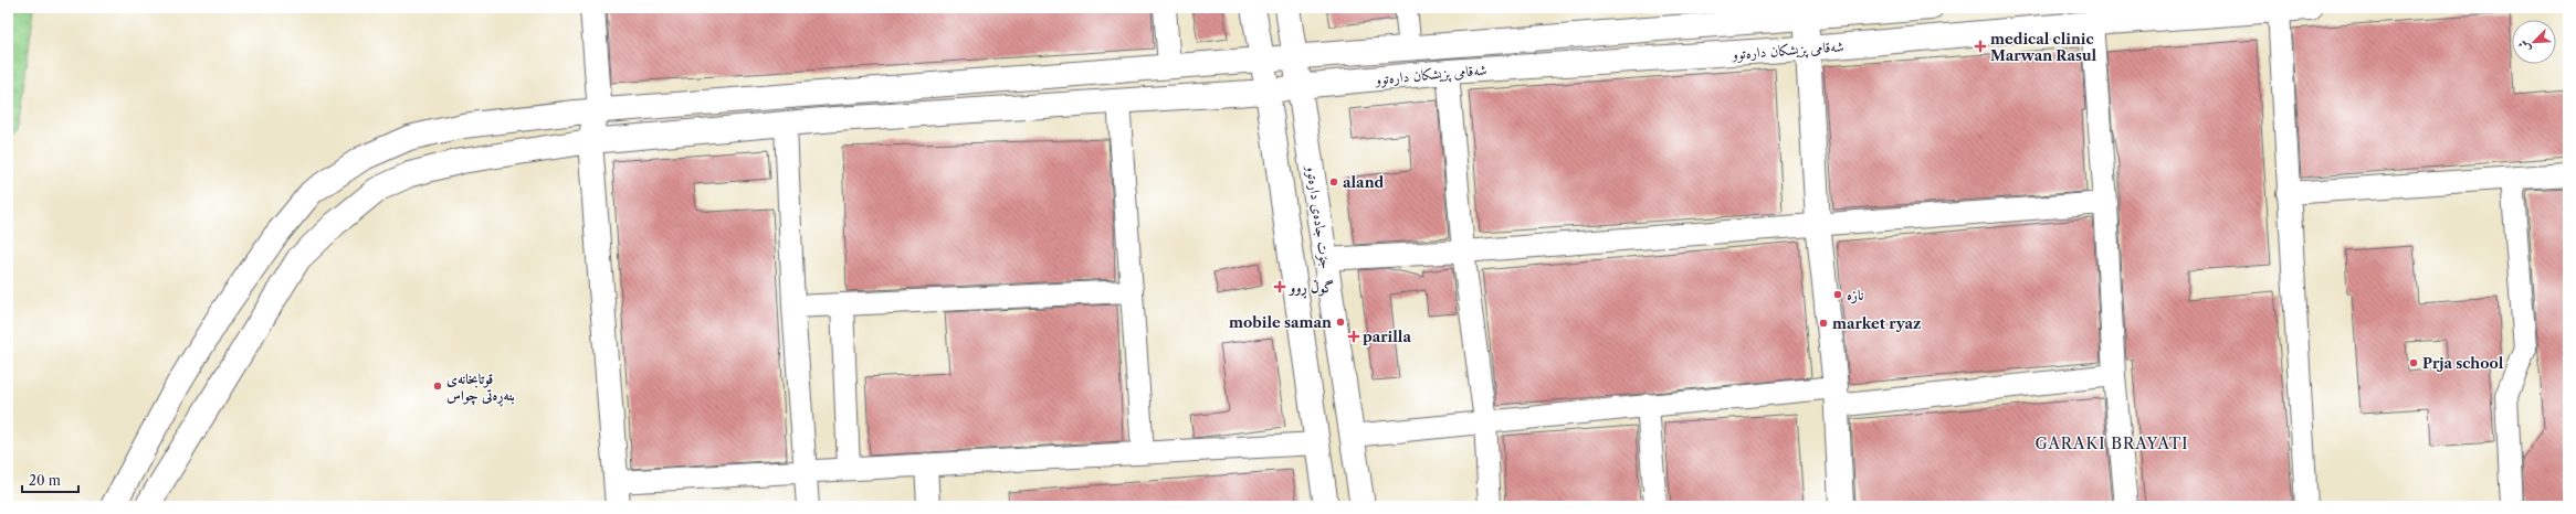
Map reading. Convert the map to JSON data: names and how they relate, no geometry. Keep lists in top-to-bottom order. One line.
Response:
{"streets":{"main road":["شەقامی پزیشکان دارەتوو","جۆت جادەی دارەتوو"]},"crossings":[["شەقامی پزیشکان دارەتوو","جۆت جادەی دارەتوو"]],"districts":["GARAKI BRAYATI"],"places":{"health":["medical clinic Marwan Rasul","گوڵ ڕوو","parilla"],"other":["aland","نازە","mobile saman","market ryaz","Prja school","قوتابخانەی بنەڕەتی چواس"]},"scale_bar":"20 m","north":"bottom left"}
